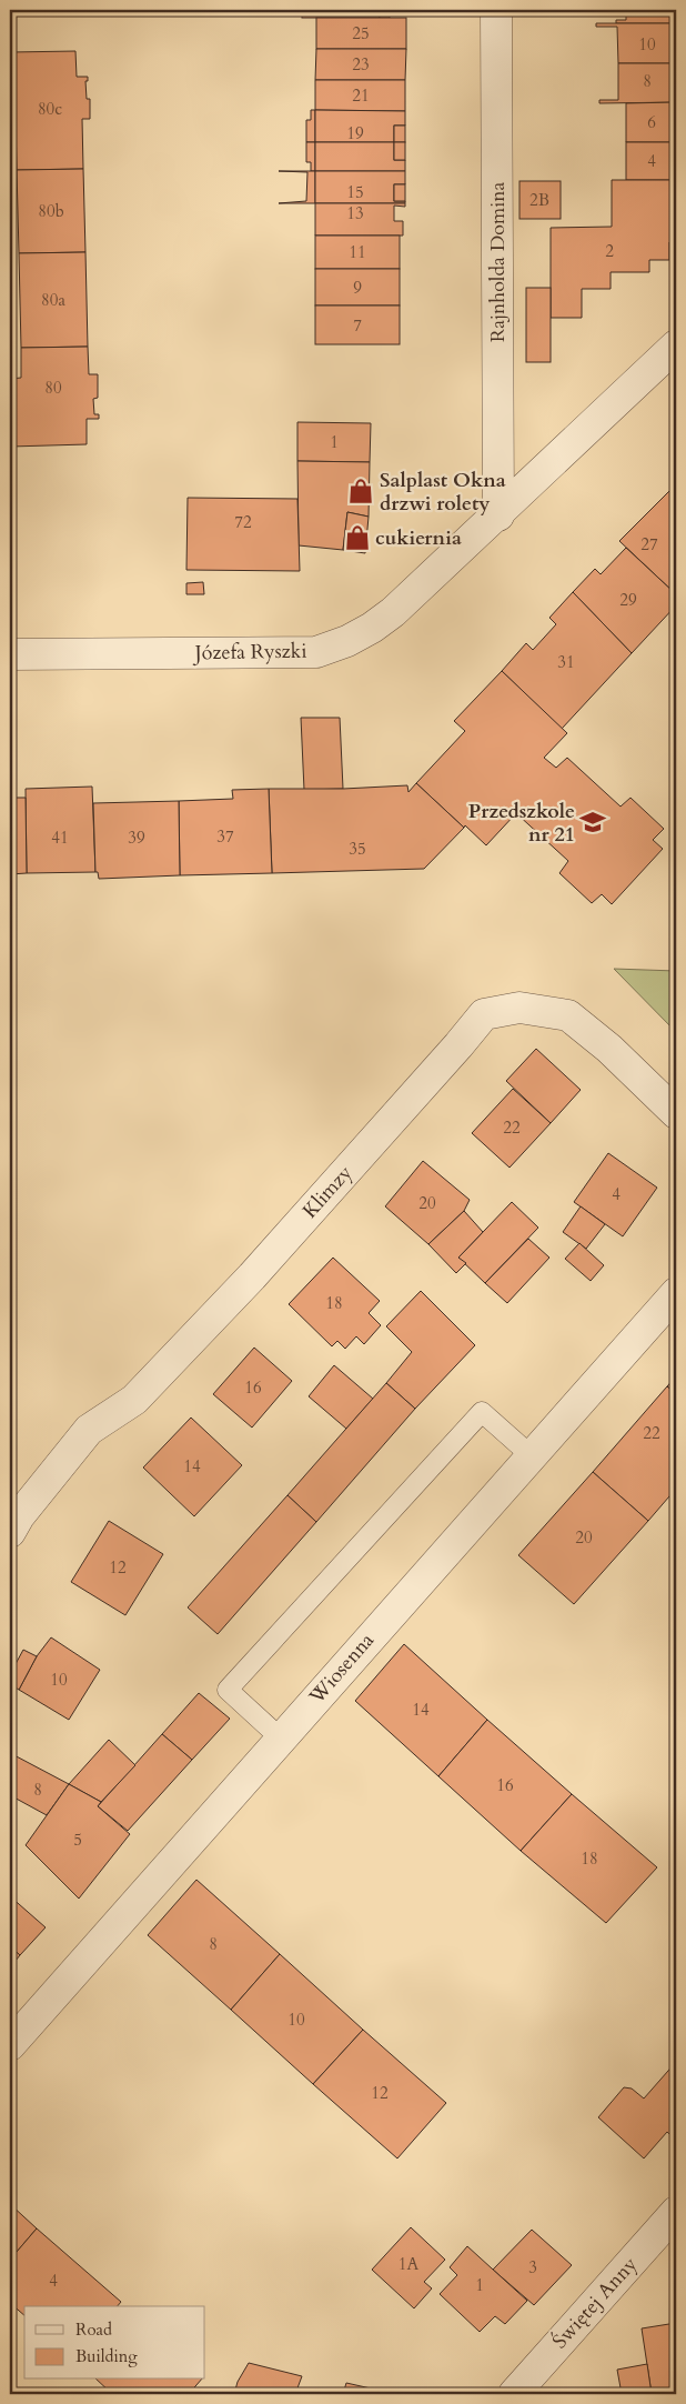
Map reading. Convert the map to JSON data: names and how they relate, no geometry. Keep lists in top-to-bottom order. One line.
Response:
{"streets":{"street":["Rajnholda Domina","Józefa Ryszki","Klimzy","Wiosenna","Świętej Anny"]},"crossings":[["Rajnholda Domina","Józefa Ryszki"]],"places":{"shop":["Salplast Okna drzwi rolety","cukiernia"],"school or university":["Przedszkole nr 21"]},"house_numbers":["25","10","23","8","21","80c","6","19","4","15","2B","80b","13","2","11","9","80a","7","80","1","72","27","29","31","37","41","39","35","22","4","20","18","16","22","14","20","12","10","14","16","8","5","18","8","10","12","1A","3","4","1"],"legend":["Road","Building"]}
